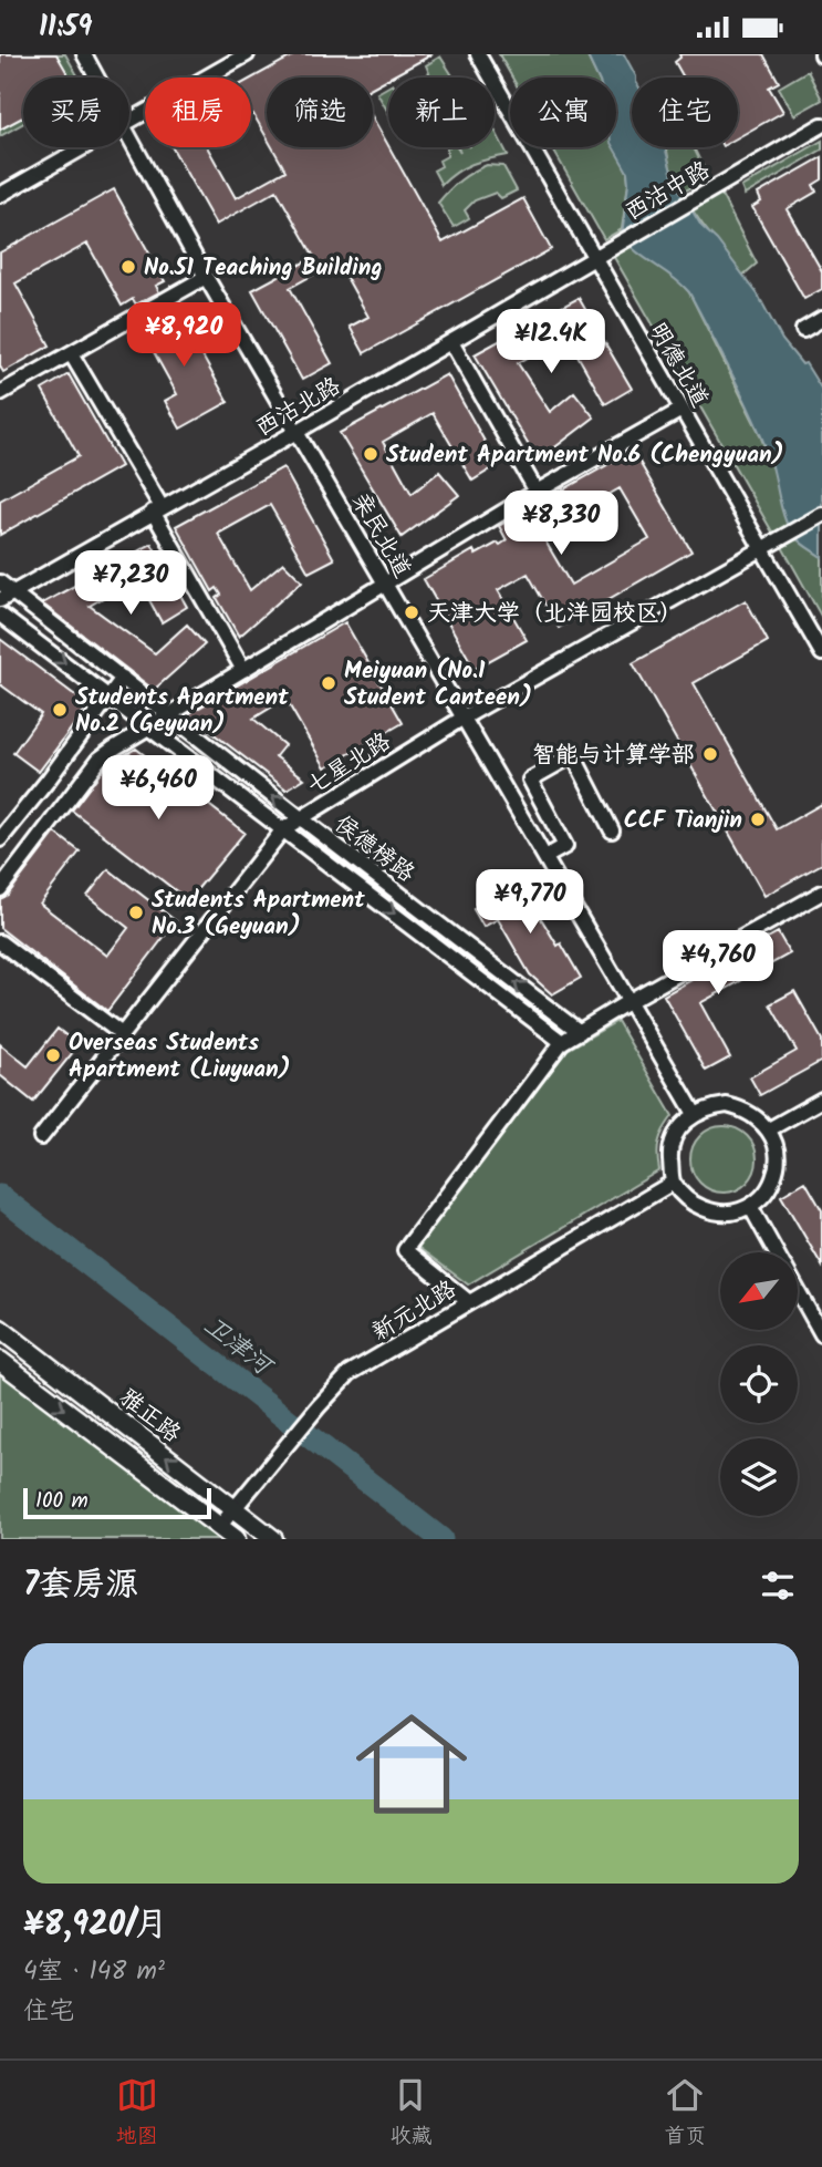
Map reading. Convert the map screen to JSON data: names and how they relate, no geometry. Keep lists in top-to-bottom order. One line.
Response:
{"streets":{"main road":["雅正路"],"street":["西沽中路","明德北道","西沽北路","亲民北道","七星北路","侯德榜路","新元北路"]},"crossings":[["西沽中路","西沽北路"],["明德北道","西沽北路"],["明德北道","七星北路"],["西沽北路","亲民北道"],["西沽北路","侯德榜路"],["亲民北道","七星北路"],["亲民北道","新元北路"],["七星北路","侯德榜路"],["新元北路","雅正路"]],"water":["卫津河"],"places":["No.51 Teaching Building","Student Apartment No.6 (Chengyuan)","天津大学（北洋园校区）","Meiyuan (No.1 Student Canteen)","Students Apartment No.2 (Geyuan)","智能与计算学部","CCF Tianjin","Students Apartment No.3 (Geyuan)","Overseas Students Apartment (Liuyuan)"],"scale_bar":"100 m","north":"bottom left","page":{"status":"11:59","chip":["买房","租房","筛选","新上","公寓","住宅"],"price":["¥8,920","¥12.4K","¥8,330","¥7,230","¥6,460","¥9,770","¥4,760"],"scale":"100 m","heading":"7套房源","list":[{"name":"¥8,920/月","note":"4室 · 148 m² · 住宅"}],"tabs":["地图","收藏","首页"]}}
